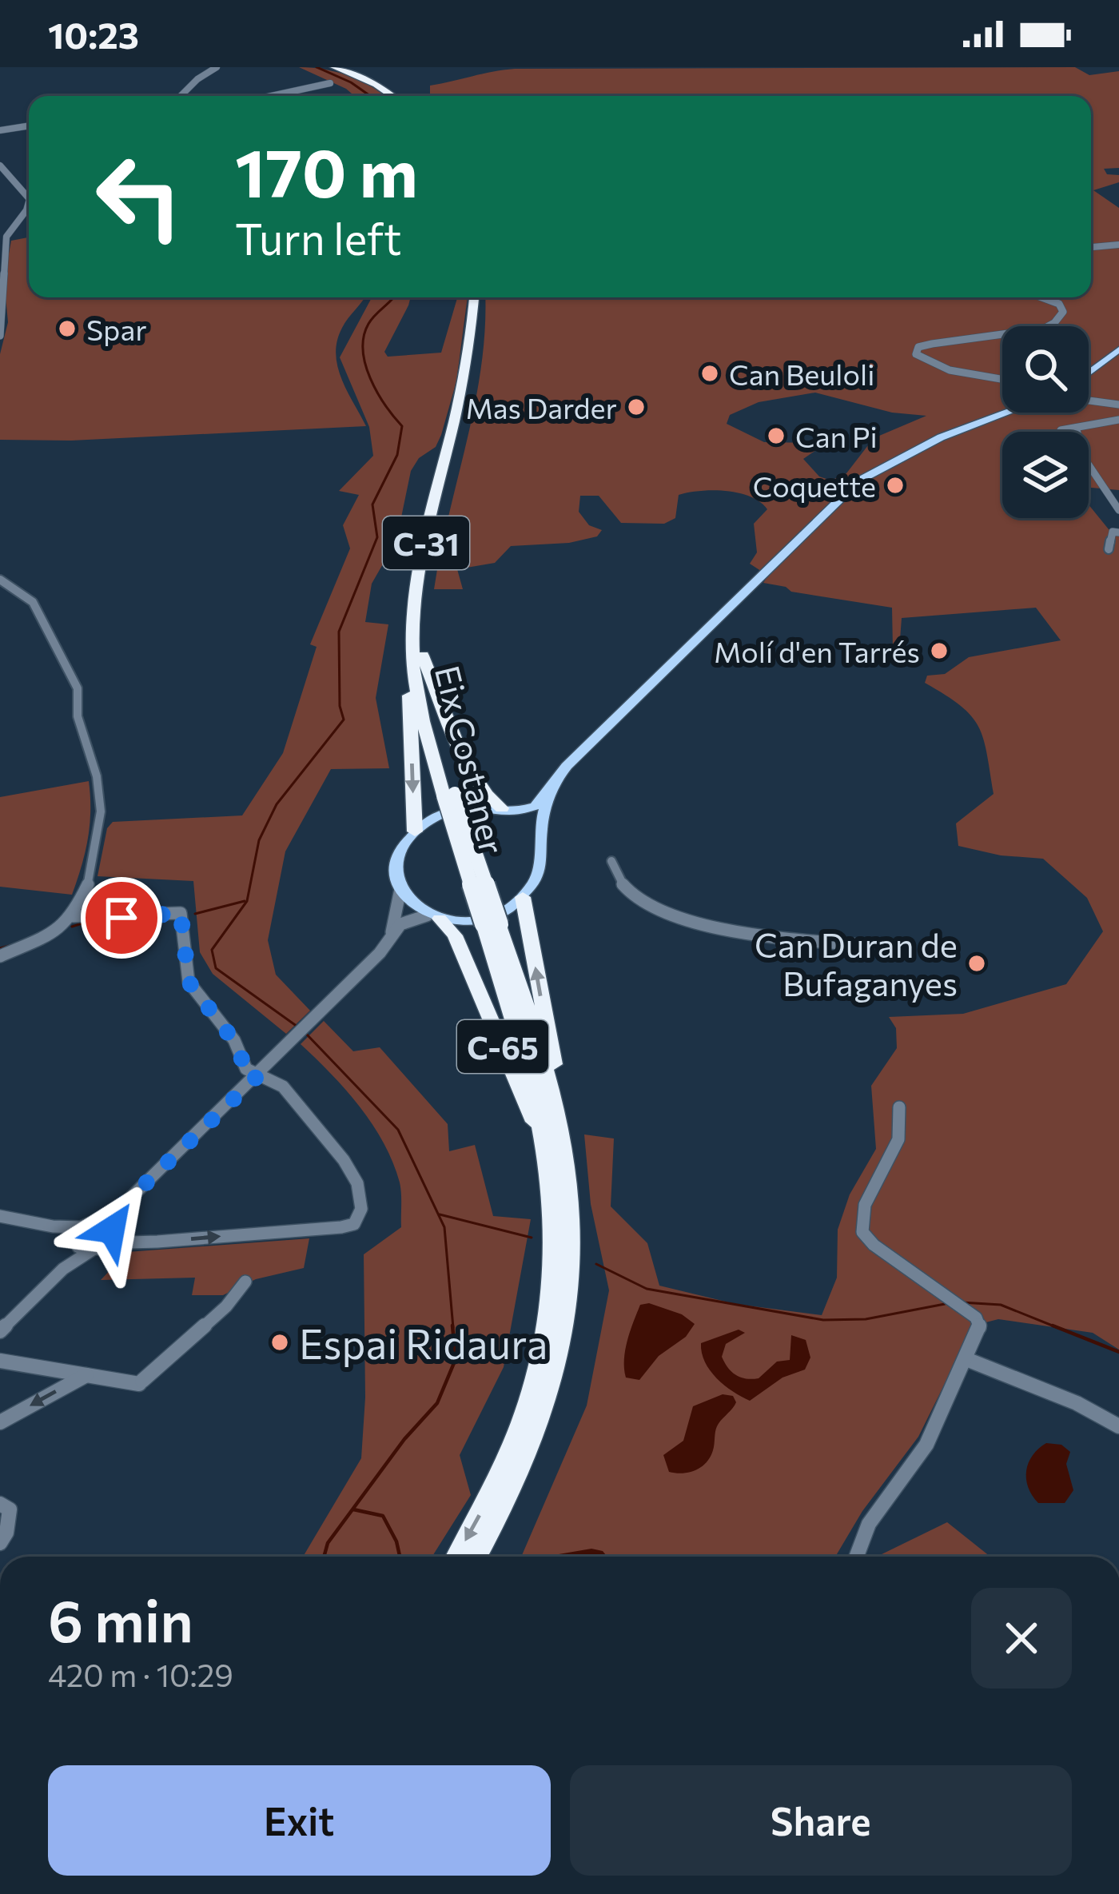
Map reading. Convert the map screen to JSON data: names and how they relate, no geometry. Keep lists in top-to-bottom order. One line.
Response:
{"streets":{"highway":["C-31","Eix Costaner","C-65"]},"crossings":[["Eix Costaner","C-65"]],"places":["Spar","Can Beuloli","Mas Darder","Can Pi","Coquette","Molí d'en Tarrés","Can Duran de Bufaganyes","Espai Ridaura"],"page":{"status":"10:23","turn":["170 m","Turn left"],"heading":["6 min","420 m · 10:29"],"buttons":["Exit","Share"]}}
